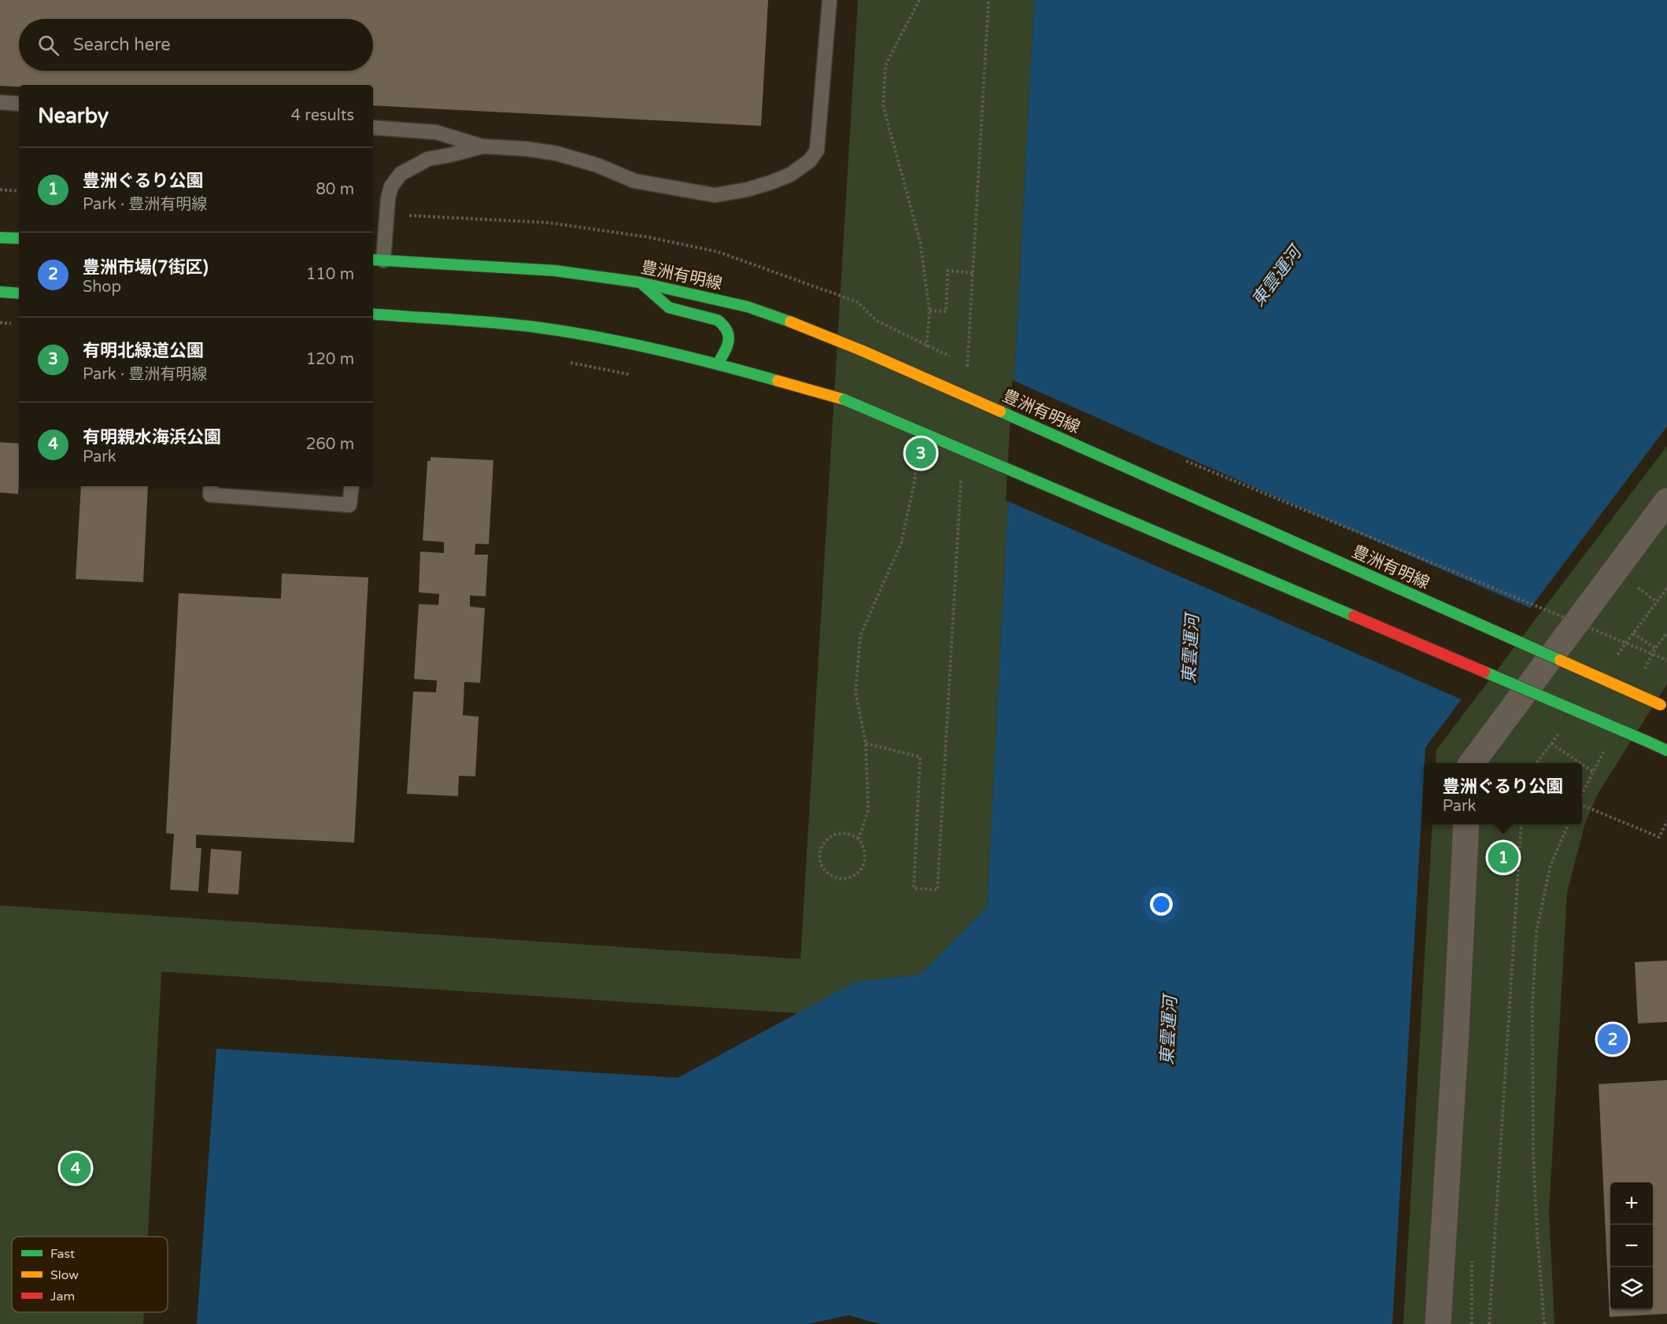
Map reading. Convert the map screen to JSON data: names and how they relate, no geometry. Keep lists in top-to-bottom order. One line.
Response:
{"streets":{"main road":["豊洲有明線"]},"water":["東雲運河"],"legend":["Fast","Slow","Jam"],"page":{"search":"Search here","heading":["Nearby","4 results"],"list":[{"mark":"1","name":"豊洲ぐるり公園","note":"Park · 豊洲有明線","value":"80 m"},{"mark":"2","name":"豊洲市場(7街区)","note":"Shop","value":"110 m"},{"mark":"3","name":"有明北緑道公園","note":"Park · 豊洲有明線","value":"120 m"},{"mark":"4","name":"有明親水海浜公園","note":"Park","value":"260 m"}],"pins":["3","1","2","4"],"popup":["豊洲ぐるり公園","Park"],"map_buttons":["+","−"]}}
